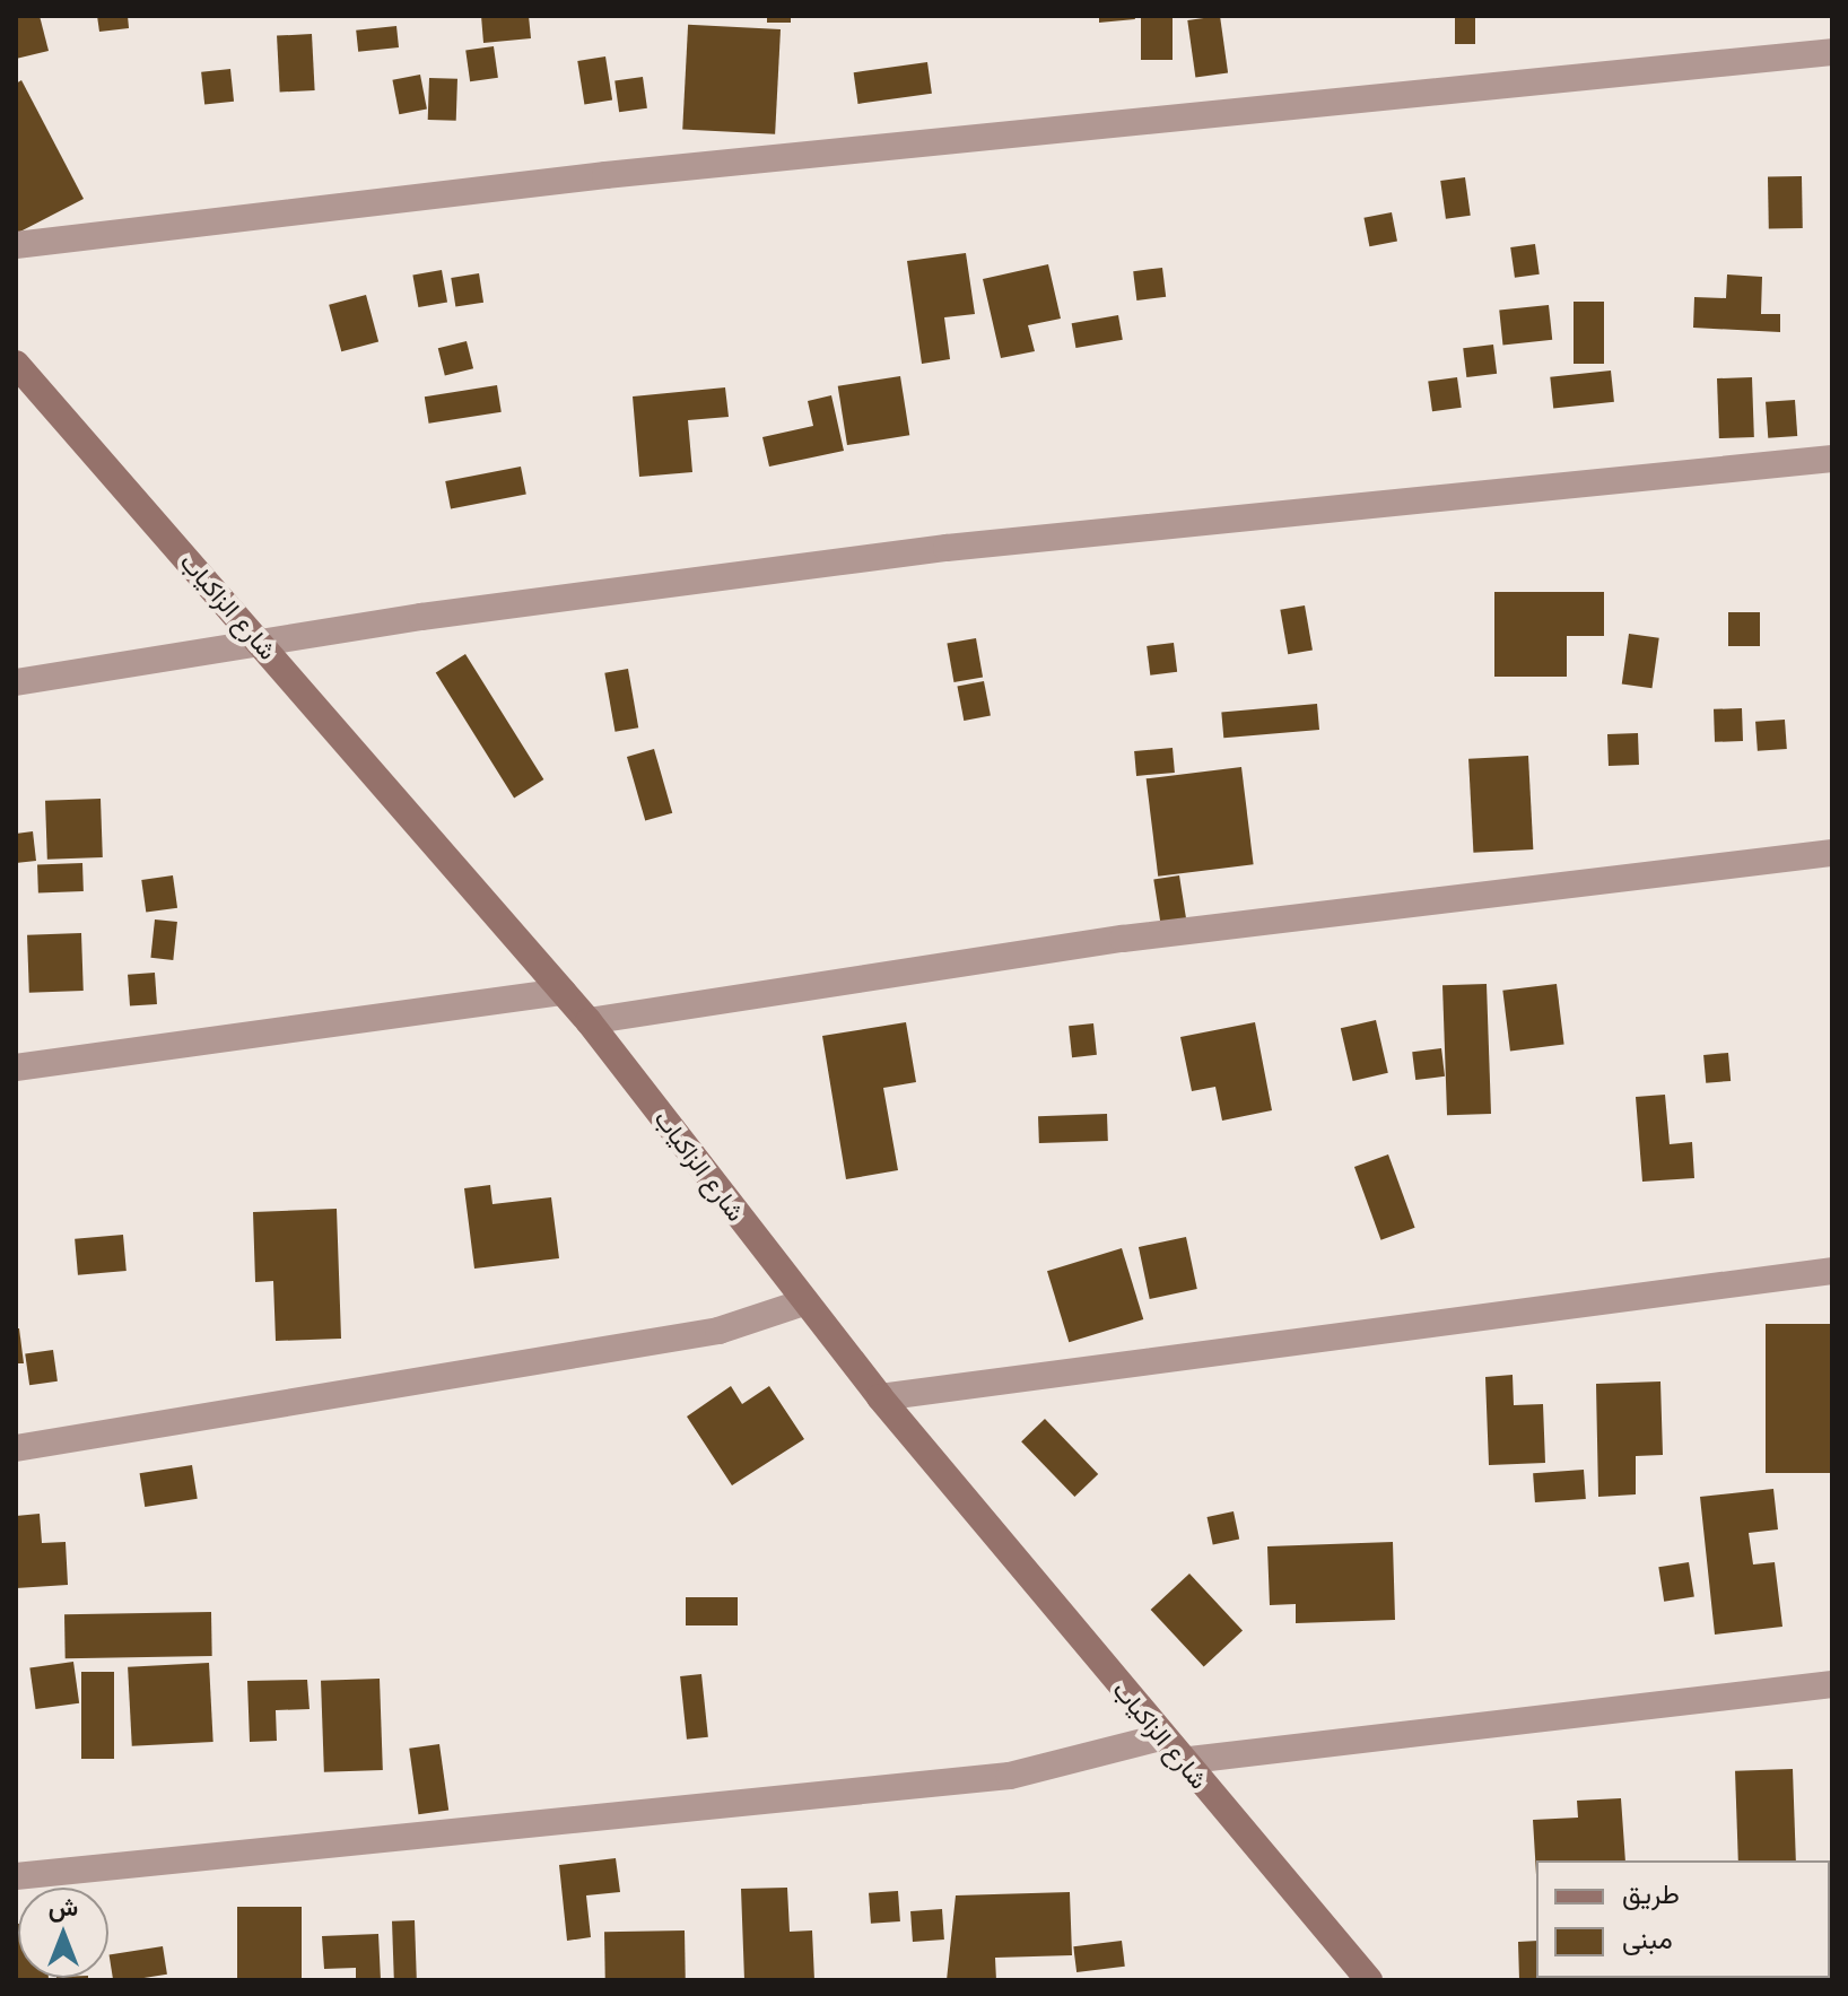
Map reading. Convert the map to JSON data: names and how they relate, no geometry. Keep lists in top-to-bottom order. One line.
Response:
{"streets":{"street":["شارع الزاكياب"]},"legend":["طريق","مبنى"],"north":"top"}
